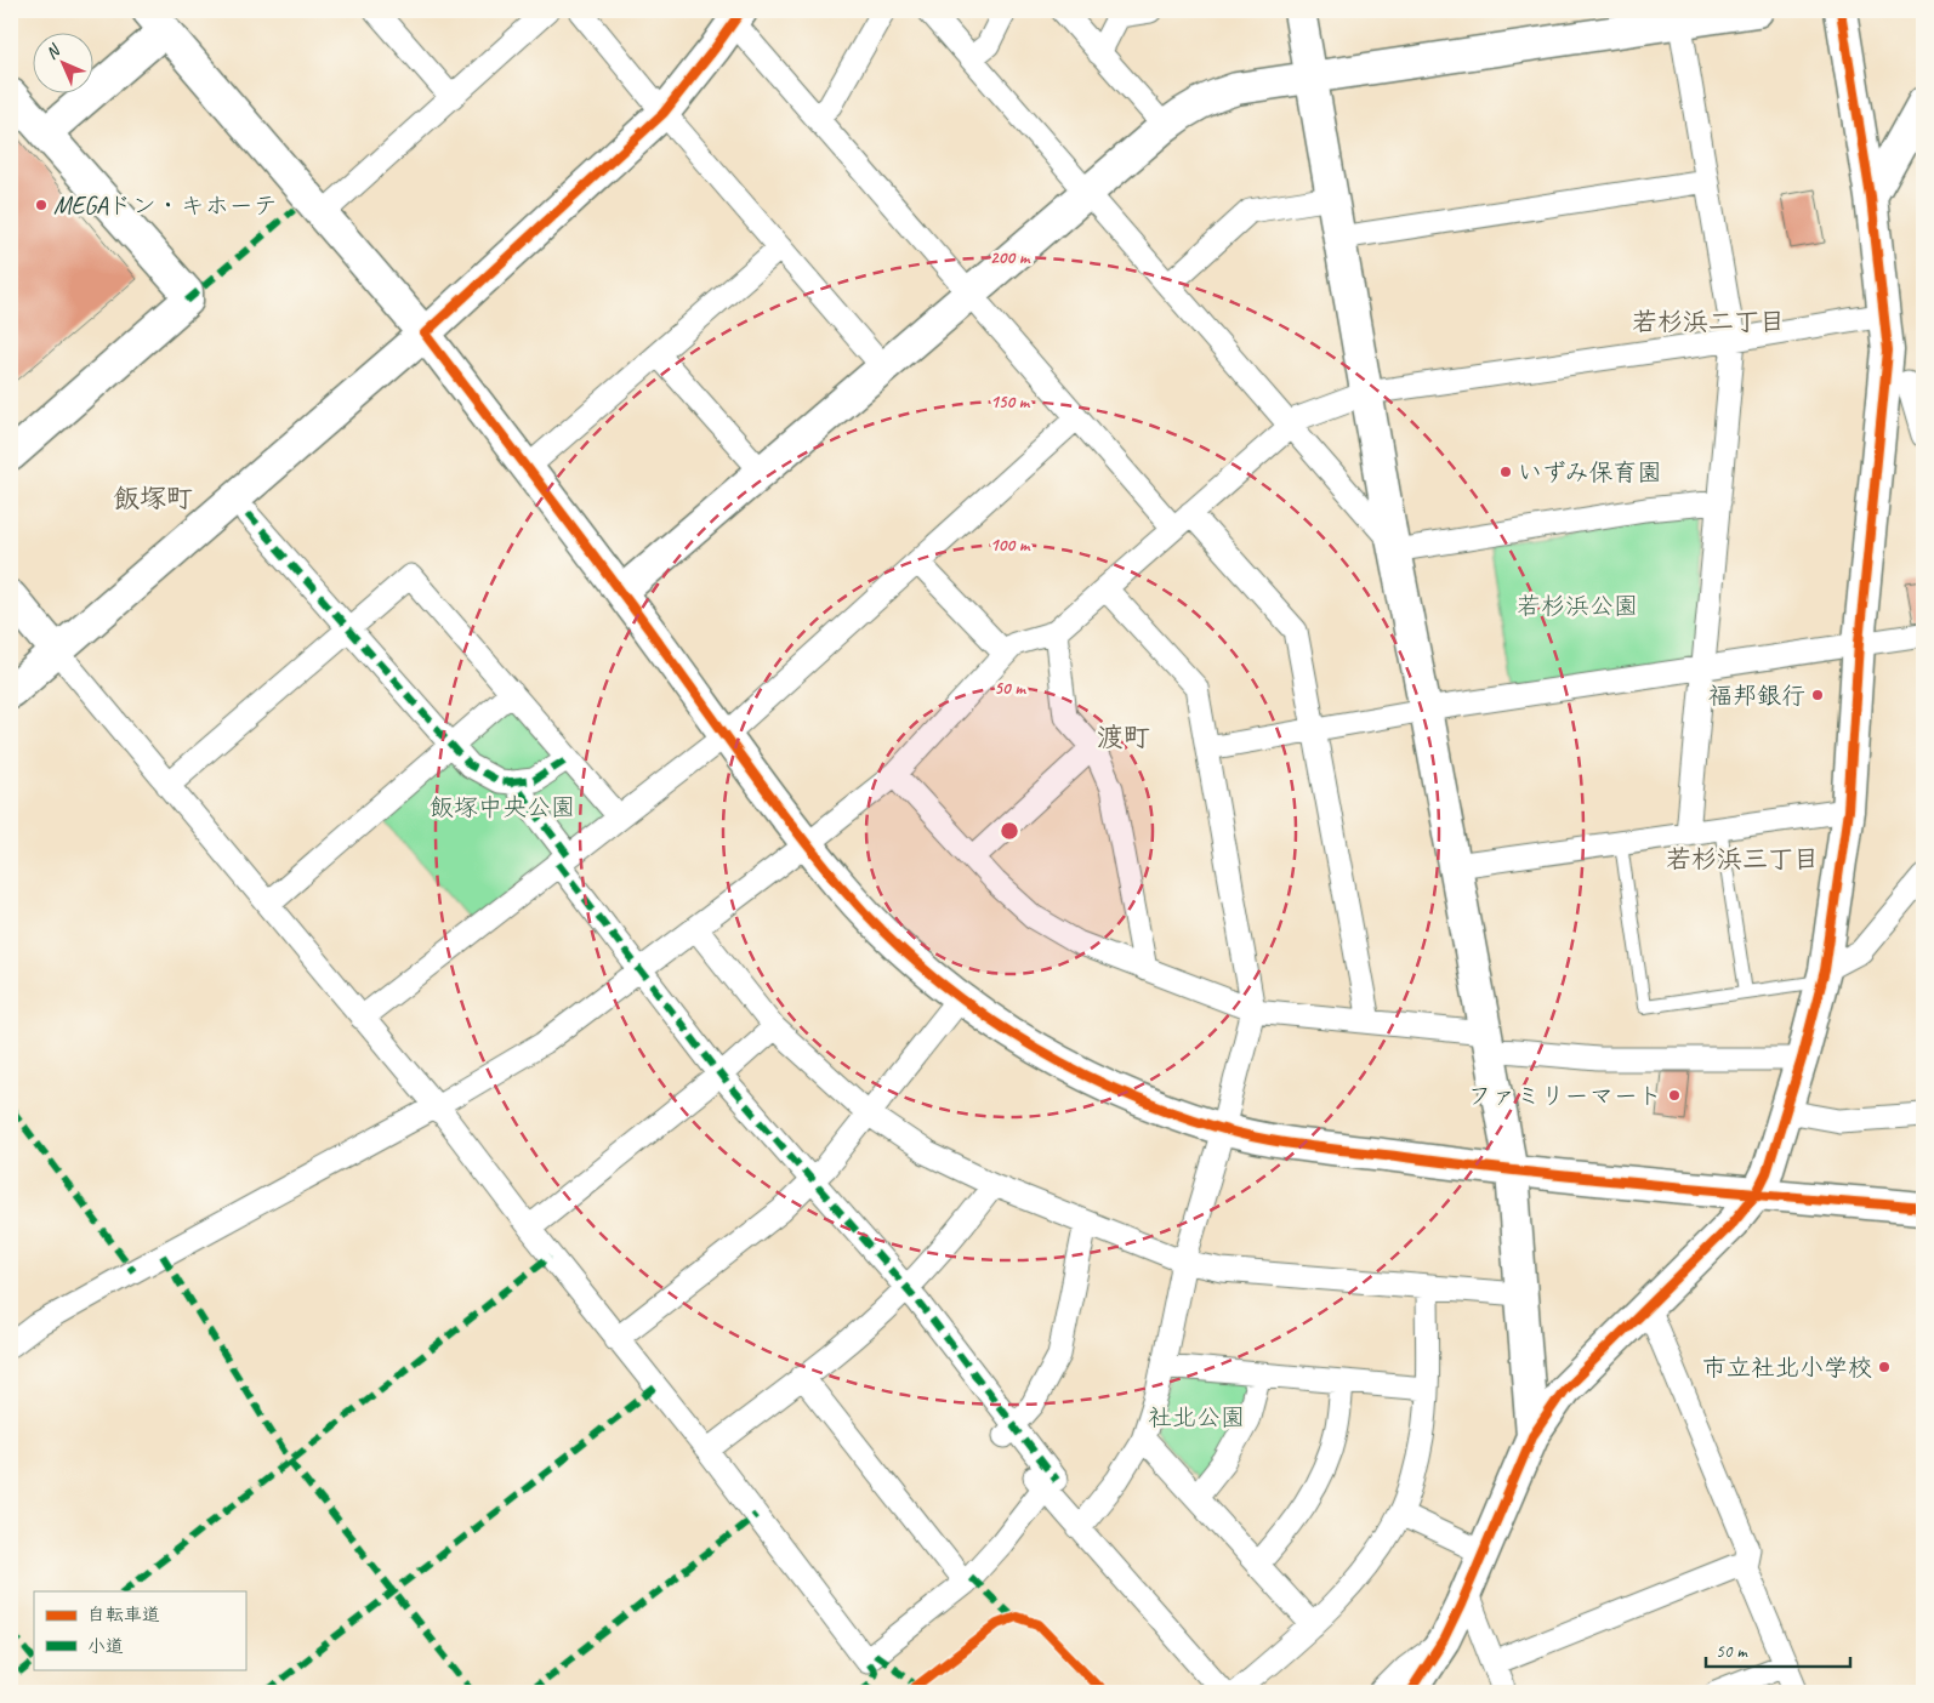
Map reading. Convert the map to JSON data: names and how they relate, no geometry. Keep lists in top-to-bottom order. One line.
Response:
{"districts":["若杉浜二丁目","飯塚町","渡町","若杉浜三丁目"],"parks":["若杉浜公園","飯塚中央公園","社北公園"],"places":["MEGAドン・キホーテ","いずみ保育園","福邦銀行","ファミリーマート","市立社北小学校"],"legend":["自転車道","小道"],"scale_bar":"50 m","north":"top left","rings":["200 m","150 m","100 m","50 m"]}
